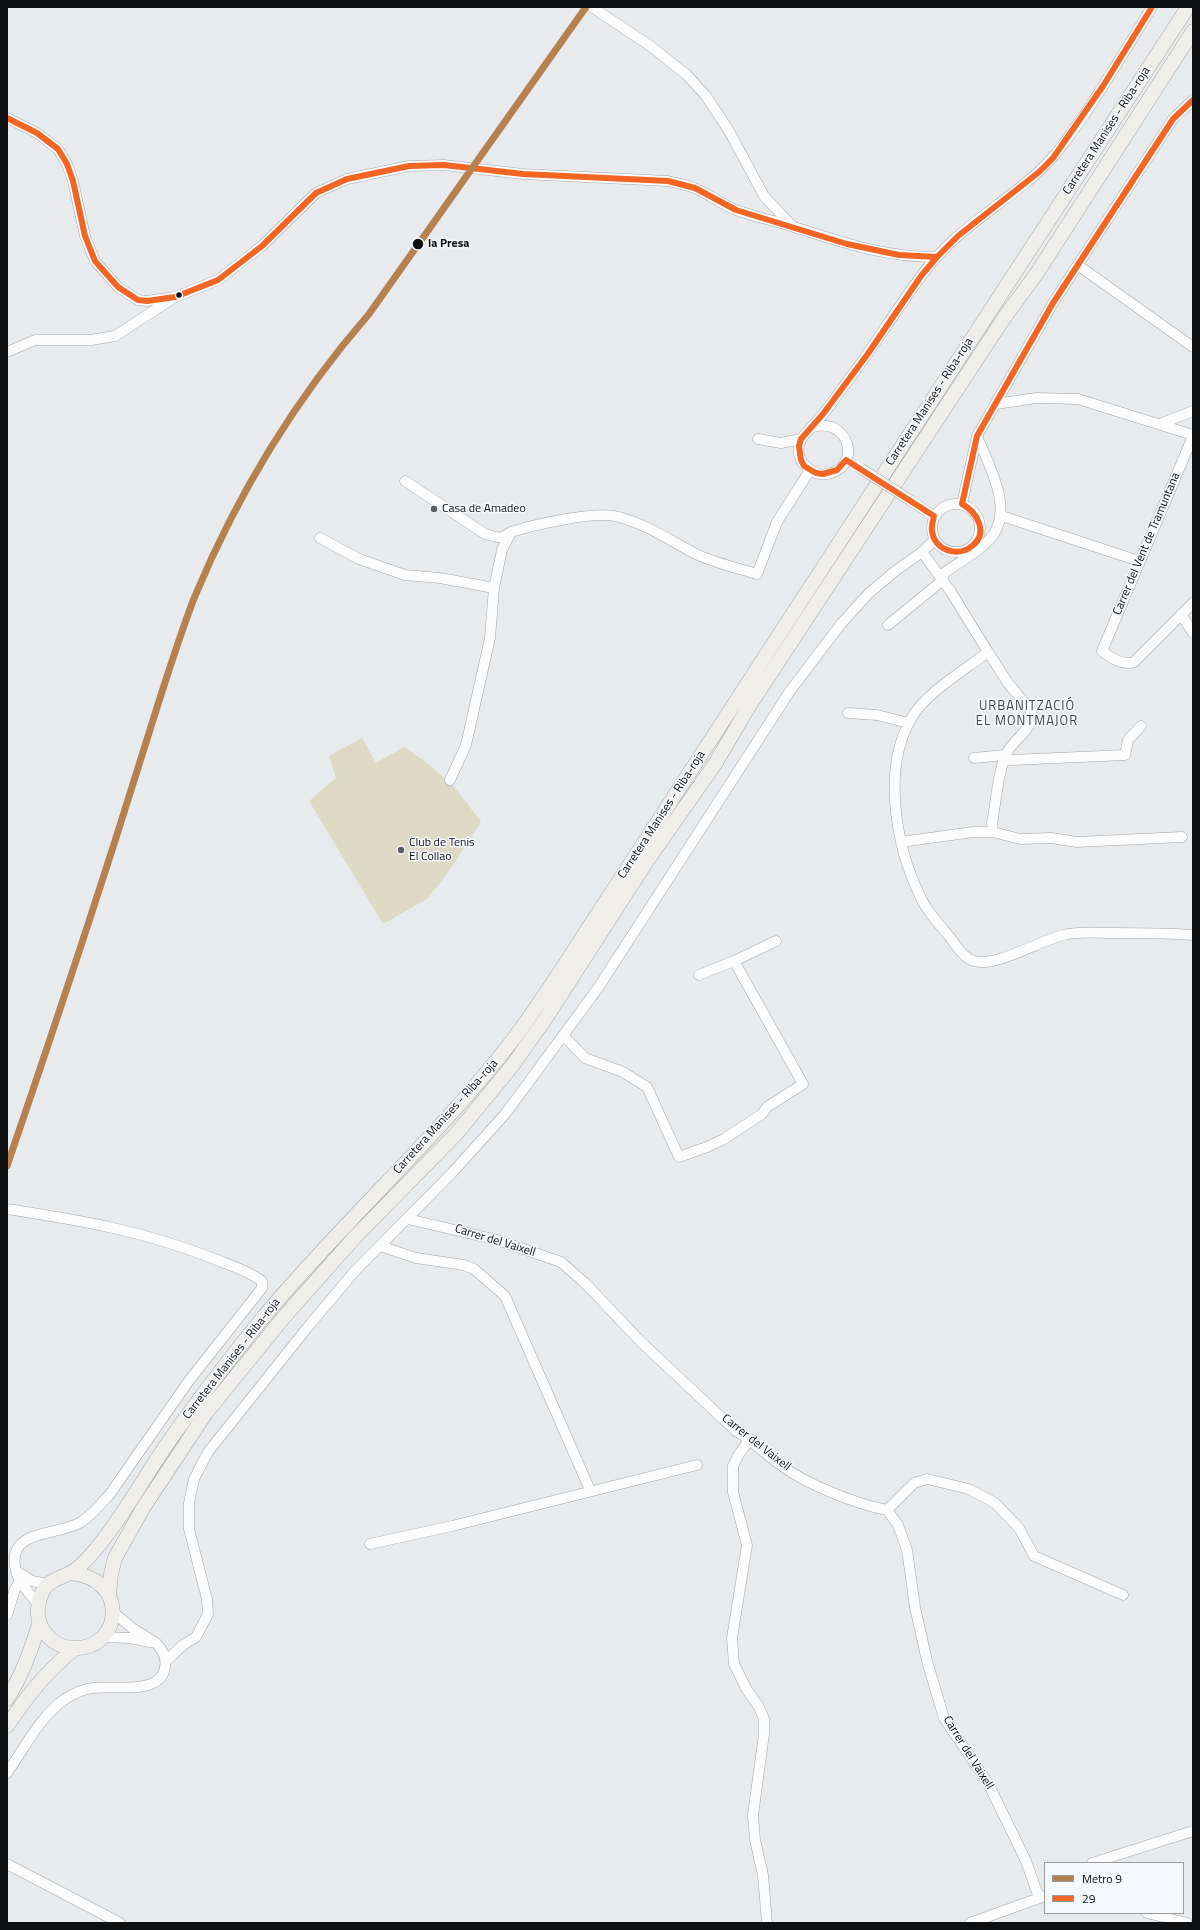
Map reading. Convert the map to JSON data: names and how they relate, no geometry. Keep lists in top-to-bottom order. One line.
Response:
{"streets":{"main road":["Carretera Manises - Riba-roja"],"street":["Carrer del Vent de Tramuntana","Carrer del Vaixell"]},"districts":["URBANITZACIÓ EL MONTMAJOR"],"places":["la Presa","Casa de Amadeo","Club de Tenis El Collao"],"lines":["metro line 9","transit line 29"],"legend":["Metro 9","29"]}
